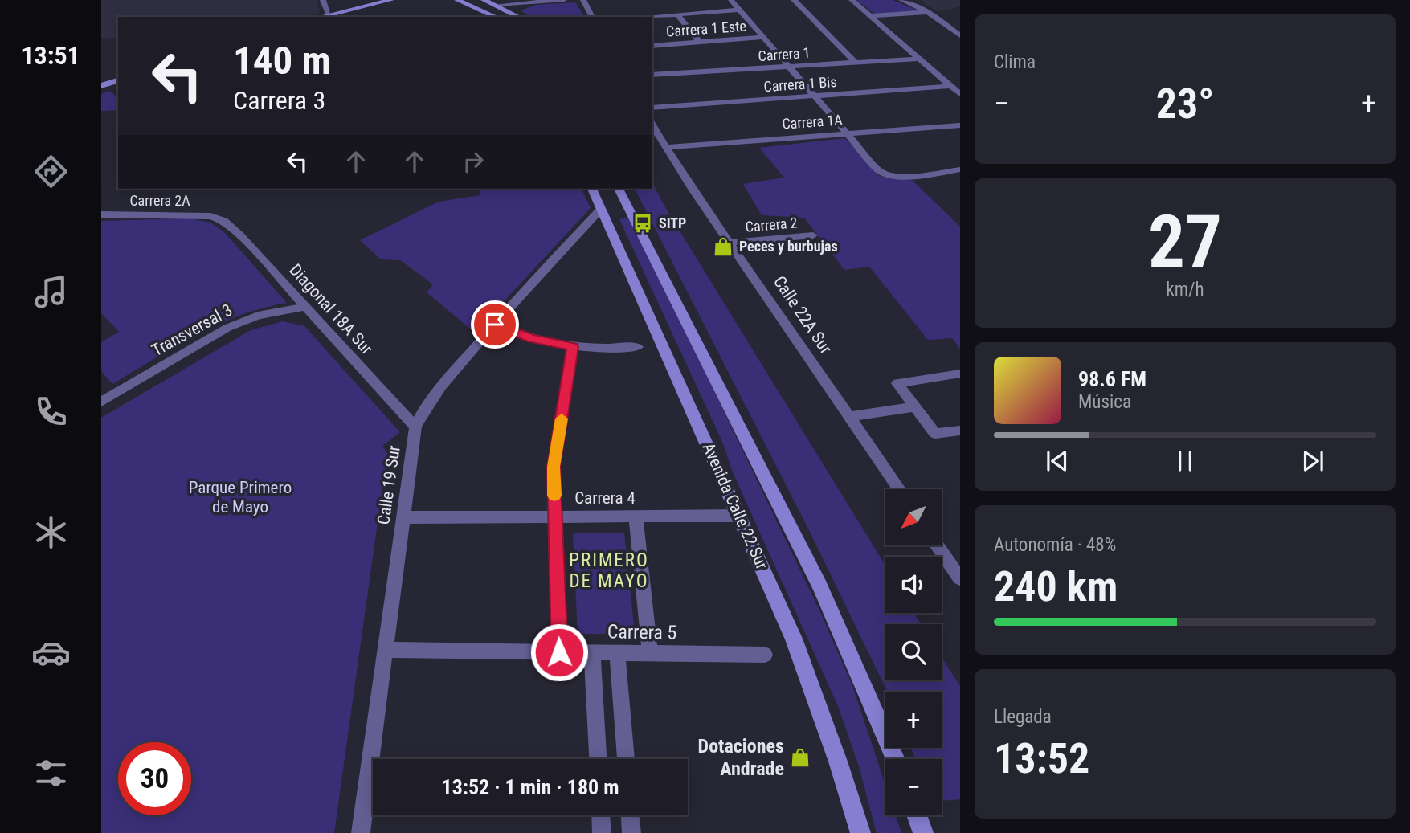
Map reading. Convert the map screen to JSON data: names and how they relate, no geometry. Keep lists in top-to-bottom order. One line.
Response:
{"streets":{"main road":["Avenida Calle 22 Sur"],"street":["Carrera 1 Este","Carrera 1","Carrera 1 Bis","Carrera 1A","Carrera 2A","Carrera 2","Diagonal 18A Sur","Calle 22A Sur","Transversal 3","Calle 19 Sur","Carrera 4","Carrera 5"]},"crossings":[["Carrera 1A","Calle 22A Sur"],["Carrera 2A","Diagonal 18A Sur"],["Carrera 2","Calle 22A Sur"],["Diagonal 18A Sur","Transversal 3"],["Diagonal 18A Sur","Calle 19 Sur"],["Calle 19 Sur","Carrera 4"],["Calle 19 Sur","Avenida Calle 22 Sur"],["Calle 19 Sur","Carrera 5"],["Carrera 4","Avenida Calle 22 Sur"]],"districts":["PRIMERO DE MAYO"],"parks":["Parque Primero de Mayo"],"places":{"bus stop":["SITP"],"shop":["Peces y burbujas","Dotaciones Andrade"]},"north":"bottom left","page":{"tabs":"13:51","tile":["Clima",["27","km/h"],["Autonomía · 48%","240 km"],["Llegada","13:52"]],"turn":["140 m","Carrera 3"],"heat":["−","23°","+"],"song":["98.6 FM","Música"],"map_buttons":["+","−"],"limit":"30","trip":"13:52 · 1 min · 180 m"}}
